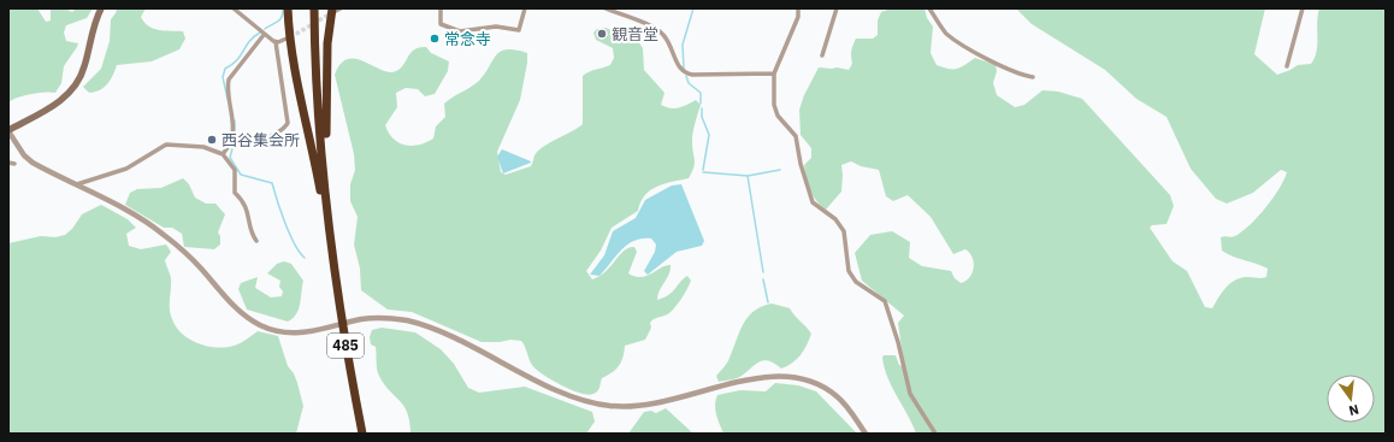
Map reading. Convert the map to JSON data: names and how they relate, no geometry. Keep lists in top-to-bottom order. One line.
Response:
{"streets":{"highway":["485"]},"places":["観音堂","常念寺","西谷集会所"],"north":"bottom"}
